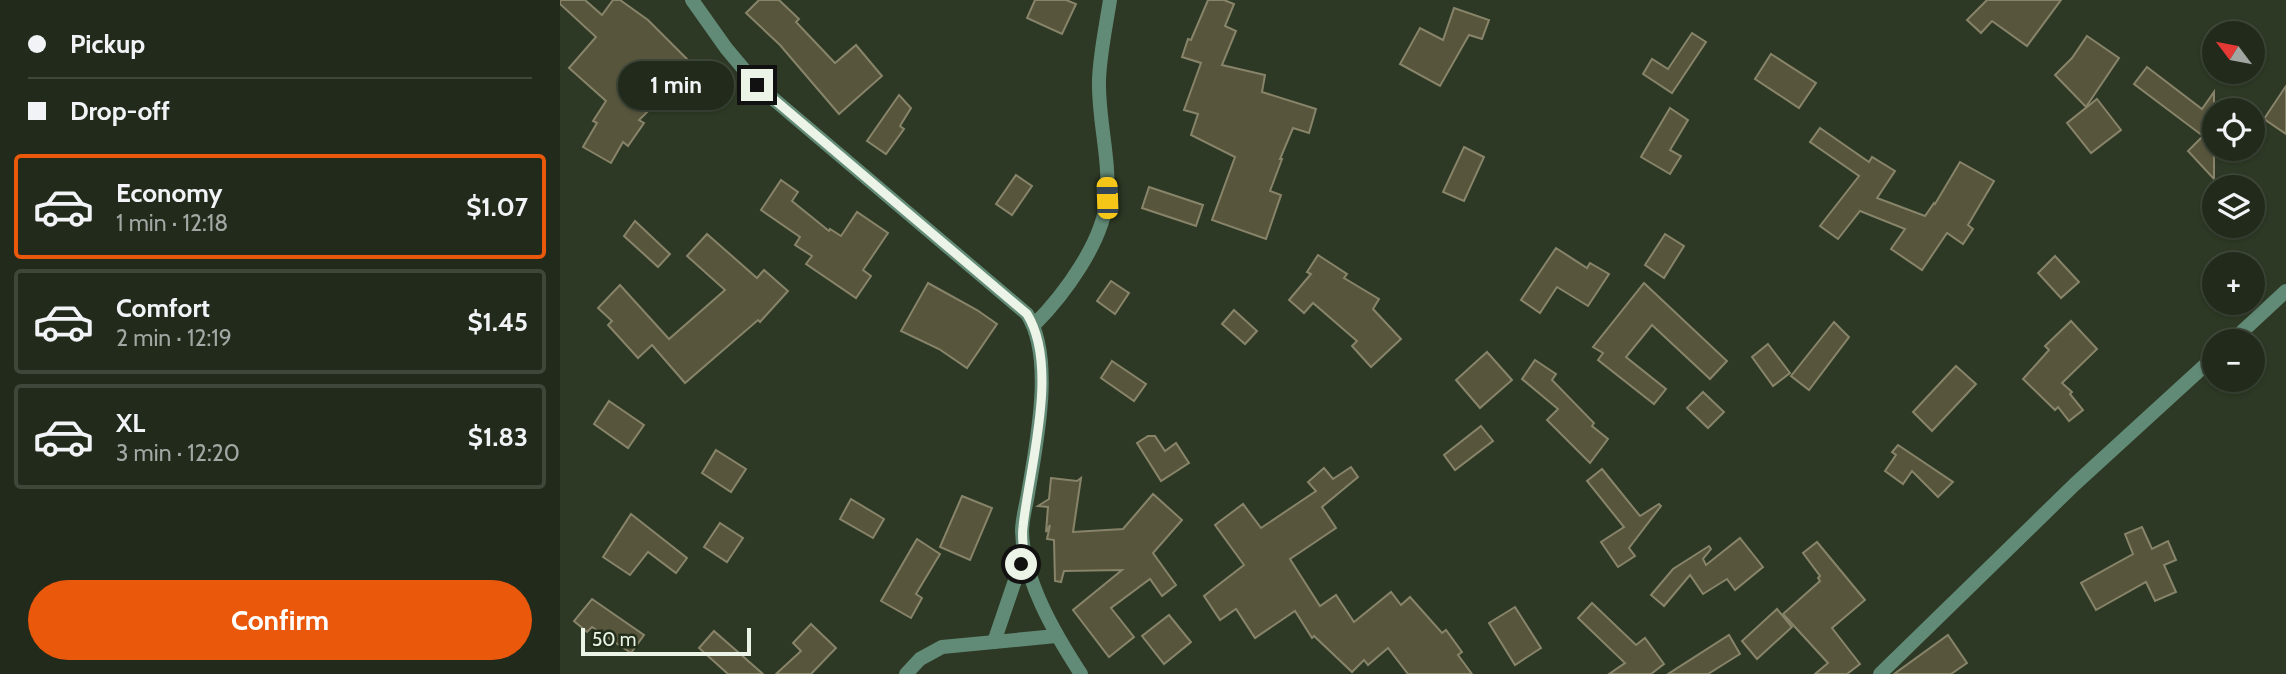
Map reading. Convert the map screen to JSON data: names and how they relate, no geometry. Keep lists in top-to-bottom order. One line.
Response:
{"scale_bar":"50 m","north":"top left","page":{"banner":["Pickup","Drop-off"],"map_buttons":["+","−"],"bubble":"1 min","list":[{"name":"Economy","note":"1 min · 12:18","value":"$1.07"},{"name":"Comfort","note":"2 min · 12:19","value":"$1.45"},{"name":"XL","note":"3 min · 12:20","value":"$1.83"}],"buttons":"Confirm","scale":"50 m"}}
